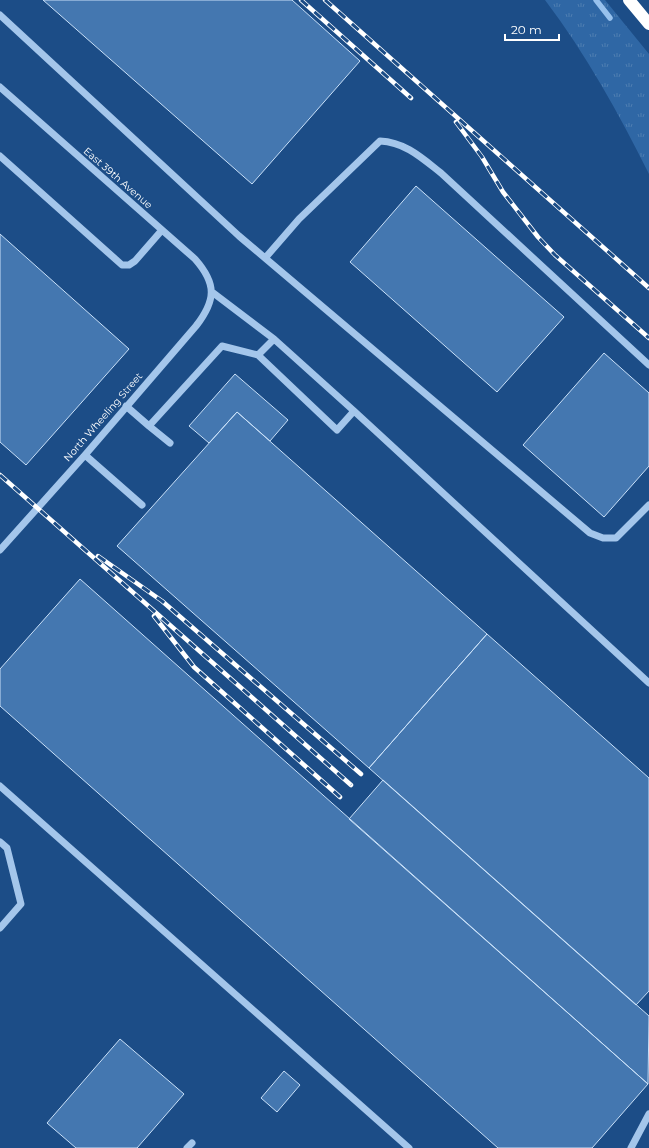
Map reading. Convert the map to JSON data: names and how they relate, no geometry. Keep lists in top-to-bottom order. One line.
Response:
{"streets":{"street":["East 39th Avenue","North Wheeling Street"]},"crossings":[["East 39th Avenue","North Wheeling Street"]],"scale_bar":"20 m"}
